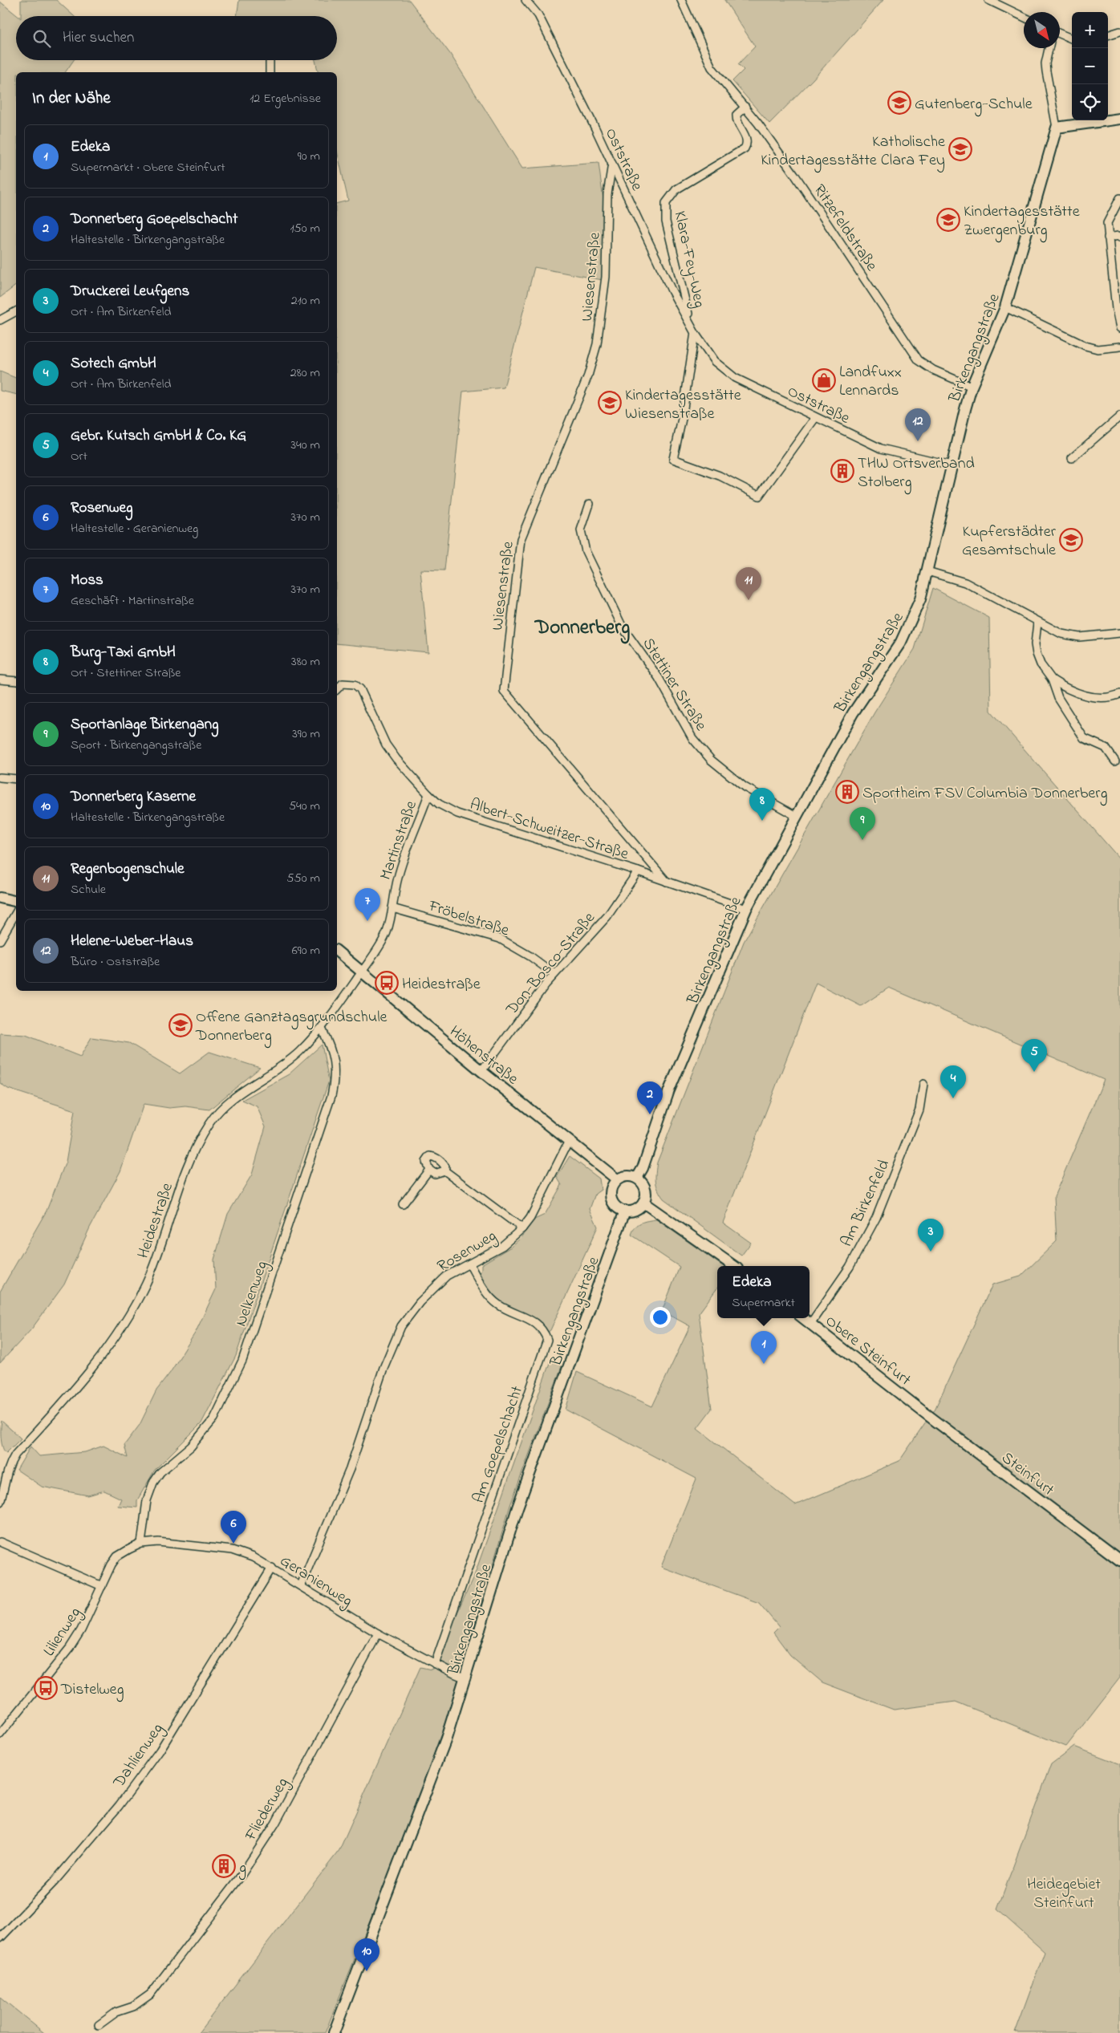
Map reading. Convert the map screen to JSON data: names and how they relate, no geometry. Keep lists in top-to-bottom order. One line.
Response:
{"streets":{"street":["Oststraße","Ritzefeldstraße","Klara-Fey-Weg","Wiesenstraße","Birkengangstraße","Stettiner Straße","Albert-Schweitzer-Straße","Martinstraße","Fröbelstraße","Don-Bosco-Straße","Höhenstraße","Am Birkenfeld","Heidestraße","Rosenweg","Nelkenweg","Obere Steinfurt","Am Goepelschacht","Steinfurt","Geranienweg","Lilienweg","Dahlienweg","Fliederweg"]},"crossings":[["Oststraße","Klara-Fey-Weg"],["Oststraße","Wiesenstraße"],["Oststraße","Birkengangstraße"],["Ritzefeldstraße","Klara-Fey-Weg"],["Ritzefeldstraße","Birkengangstraße"],["Wiesenstraße","Albert-Schweitzer-Straße"],["Birkengangstraße","Stettiner Straße"],["Birkengangstraße","Höhenstraße"],["Birkengangstraße","Geranienweg"],["Albert-Schweitzer-Straße","Martinstraße"],["Albert-Schweitzer-Straße","Don-Bosco-Straße"],["Martinstraße","Fröbelstraße"],["Martinstraße","Höhenstraße"],["Martinstraße","Heidestraße"],["Fröbelstraße","Don-Bosco-Straße"],["Don-Bosco-Straße","Höhenstraße"],["Höhenstraße","Heidestraße"],["Höhenstraße","Rosenweg"],["Am Birkenfeld","Obere Steinfurt"],["Heidestraße","Nelkenweg"],["Rosenweg","Am Goepelschacht"],["Rosenweg","Geranienweg"],["Nelkenweg","Geranienweg"],["Nelkenweg","Lilienweg"],["Obere Steinfurt","Steinfurt"],["Am Goepelschacht","Geranienweg"],["Geranienweg","Lilienweg"],["Geranienweg","Dahlienweg"],["Geranienweg","Fliederweg"]],"districts":["Donnerberg"],"parks":["Heidegebiet Steinfurt"],"places":{"school or university":["Gutenberg-Schule","Katholische Kindertagesstätte Clara Fey","Kindertagesstätte Zwergenburg","Kindertagesstätte Wiesenstraße","Kupferstädter Gesamtschule","Offene Ganztagsgrundschule Donnerberg"],"shop":["Landfuxx Lennards"],"building":["THW Ortsverband Stolberg","Sportheim FSV Columbia Donnerberg","g"],"bus stop":["Heidestraße","Distelweg"]},"north":"bottom right","page":{"map_buttons":["+","−"],"search":"Hier suchen","heading":["In der Nähe","12 Ergebnisse"],"list":[{"mark":"1","name":"Edeka","note":"Supermarkt · Obere Steinfurt","value":"90 m"},{"mark":"2","name":"Donnerberg Goepelschacht","note":"Haltestelle · Birkengangstraße","value":"150 m"},{"mark":"3","name":"Druckerei Leufgens","note":"Ort · Am Birkenfeld","value":"210 m"},{"mark":"4","name":"Sotech GmbH","note":"Ort · Am Birkenfeld","value":"280 m"},{"mark":"5","name":"Gebr. Kutsch GmbH & Co. KG","note":"Ort","value":"340 m"},{"mark":"6","name":"Rosenweg","note":"Haltestelle · Geranienweg","value":"370 m"},{"mark":"7","name":"Moss","note":"Geschäft · Martinstraße","value":"370 m"},{"mark":"8","name":"Burg-Taxi GmbH","note":"Ort · Stettiner Straße","value":"380 m"},{"mark":"9","name":"Sportanlage Birkengang","note":"Sport · Birkengangstraße","value":"390 m"},{"mark":"10","name":"Donnerberg Kaserne","note":"Haltestelle · Birkengangstraße","value":"540 m"},{"mark":"11","name":"Regenbogenschule","note":"Schule","value":"550 m"},{"mark":"12","name":"Helene-Weber-Haus","note":"Büro · Oststraße","value":"690 m"}],"pins":["12","11","8","9","7","5","4","2","3","1","6","10"],"popup":["Edeka","Supermarkt"]}}
